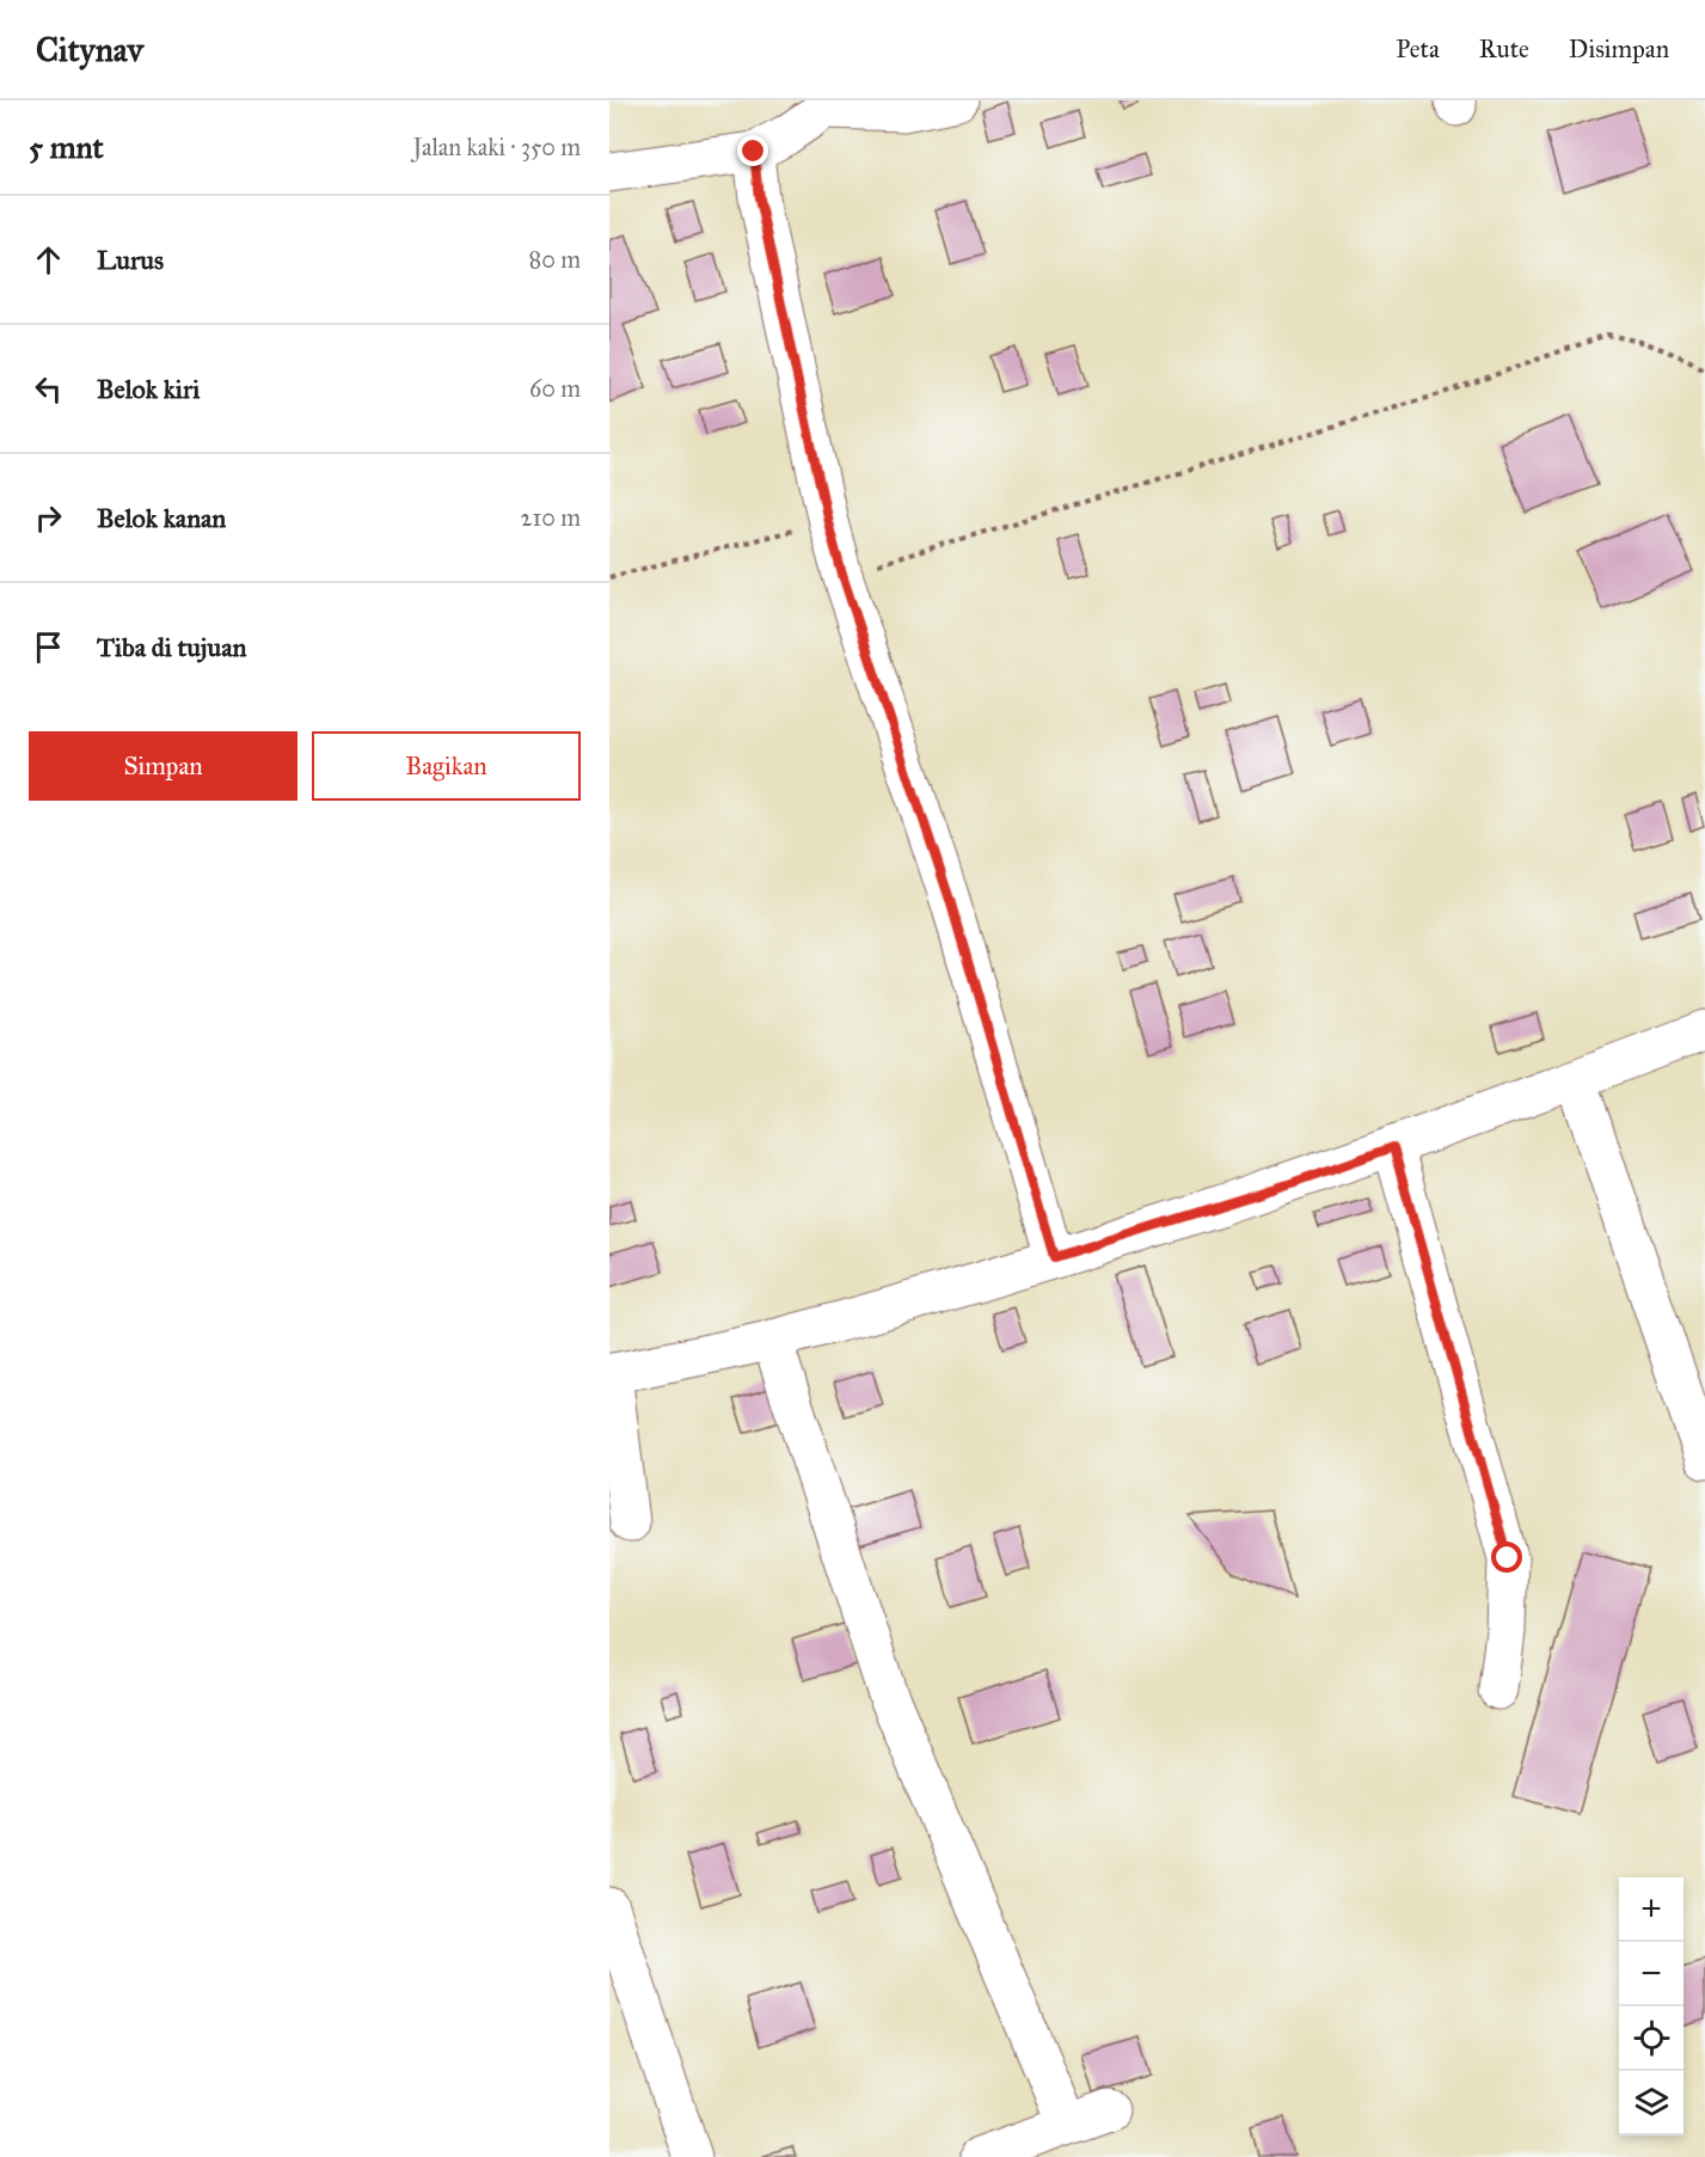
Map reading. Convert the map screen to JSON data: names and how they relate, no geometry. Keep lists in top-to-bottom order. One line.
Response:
{"page":{"header":"Citynav","nav":["Peta","Rute","Disimpan"],"heading":["5 mnt","Jalan kaki · 350 m"],"list":[["Lurus","80 m"],["Belok kiri","60 m"],["Belok kanan","210 m"],"Tiba di tujuan"],"buttons":["Simpan","Bagikan"],"map_buttons":["+","−"]}}
